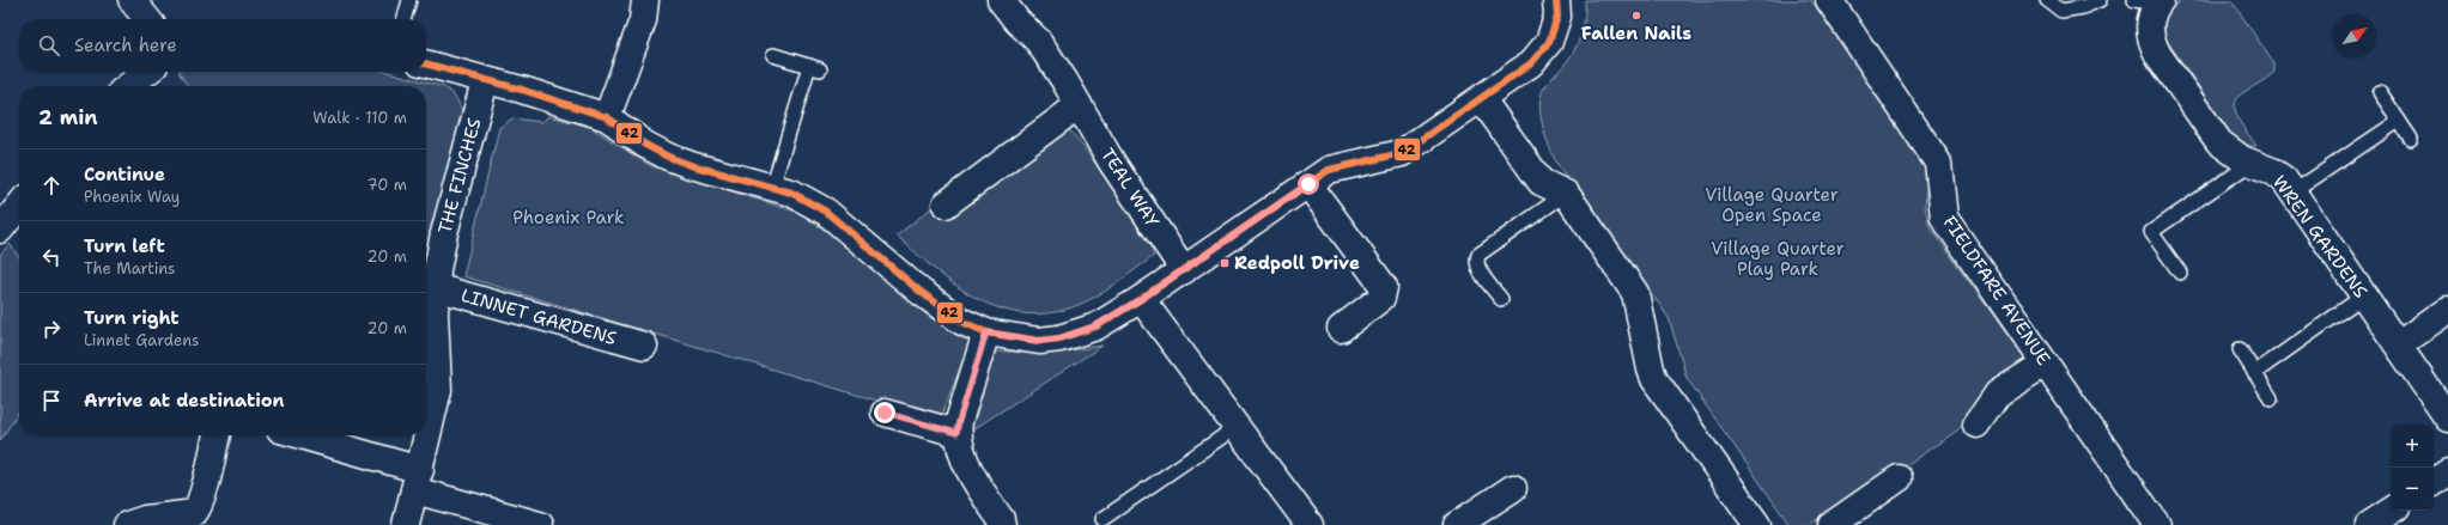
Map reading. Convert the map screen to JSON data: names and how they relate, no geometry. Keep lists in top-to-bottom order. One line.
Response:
{"streets":{"street":["THE FINCHES","TEAL WAY","WREN GARDENS","FIELDFARE AVENUE","LINNET GARDENS"]},"crossings":[["THE FINCHES","LINNET GARDENS"]],"parks":["Village Quarter Open Space","Phoenix Park","Village Quarter Play Park"],"places":{"other":["Fallen Nails"],"transit":["Redpoll Drive"]},"lines":["transit line 42"],"north":"top right","page":{"search":"Search here","heading":["2 min","Walk · 110 m"],"list":[["Continue","Phoenix Way","70 m"],["Turn left","The Martins","20 m"],["Turn right","Linnet Gardens","20 m"],"Arrive at destination"],"map_buttons":["+","−"]}}
